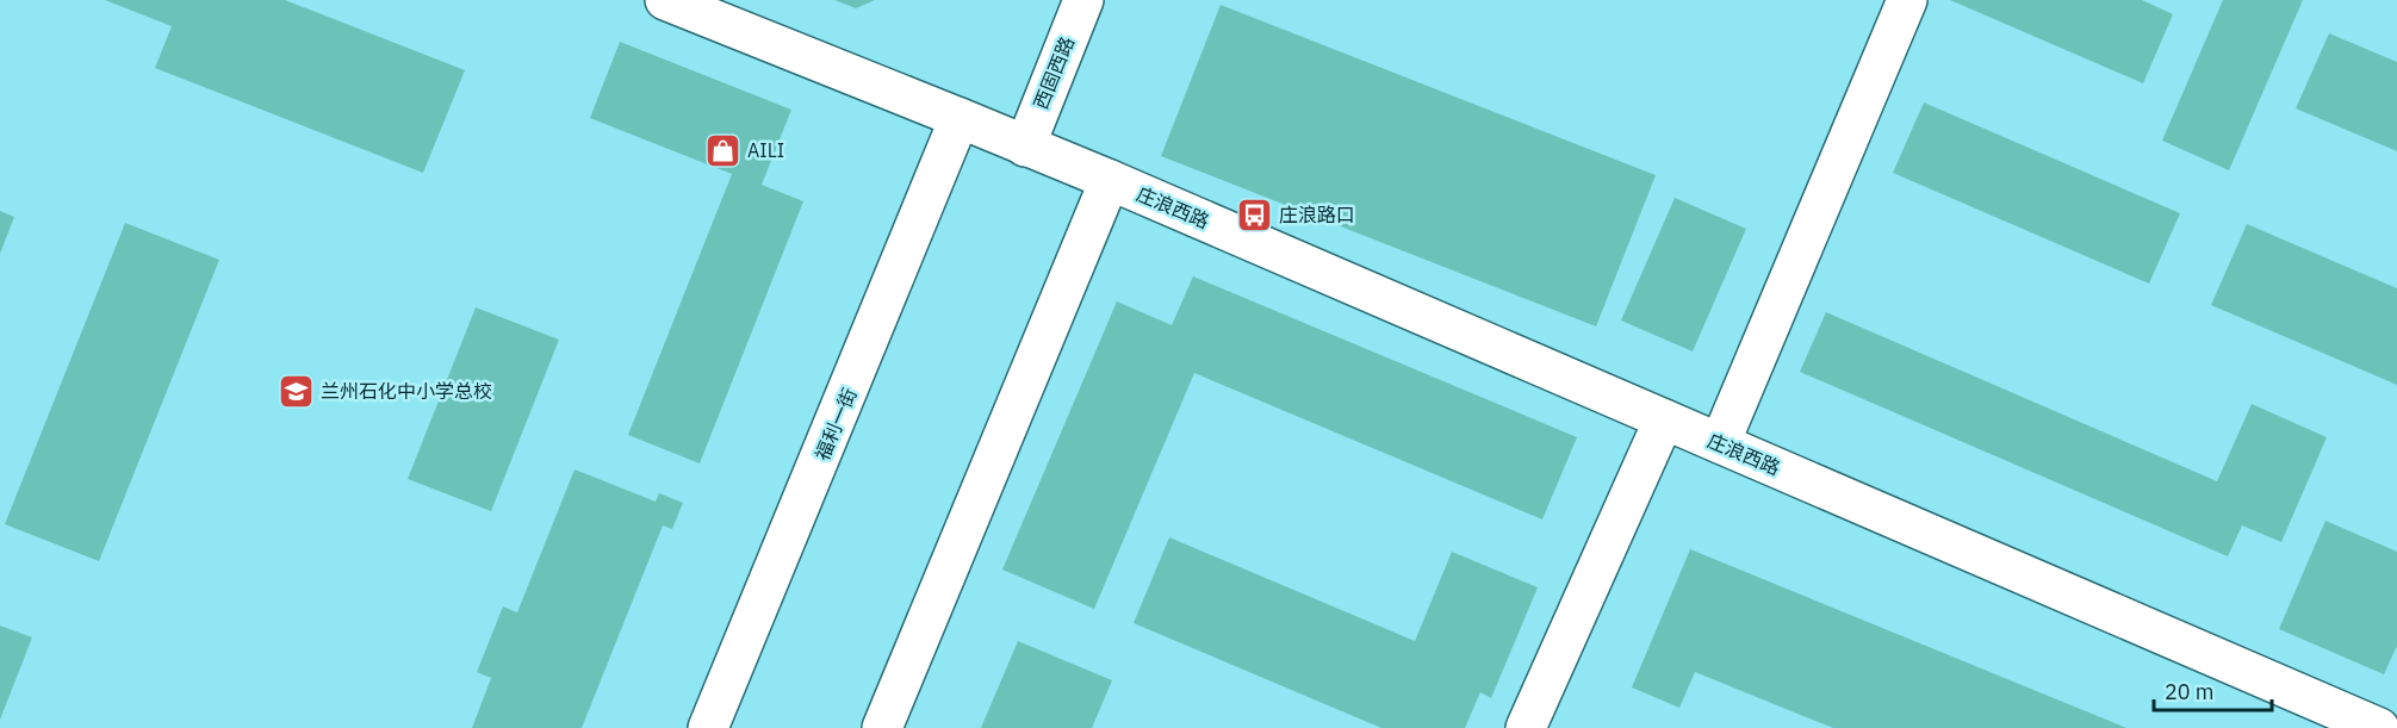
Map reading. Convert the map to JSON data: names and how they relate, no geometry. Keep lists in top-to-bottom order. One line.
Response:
{"streets":{"street":["西固西路","庄浪西路","福利一街"]},"crossings":[["西固西路","庄浪西路"],["庄浪西路","福利一街"]],"places":{"shop":["AILI"],"bus stop":["庄浪路口"],"school or university":["兰州石化中小学总校"]},"scale_bar":"20 m"}
